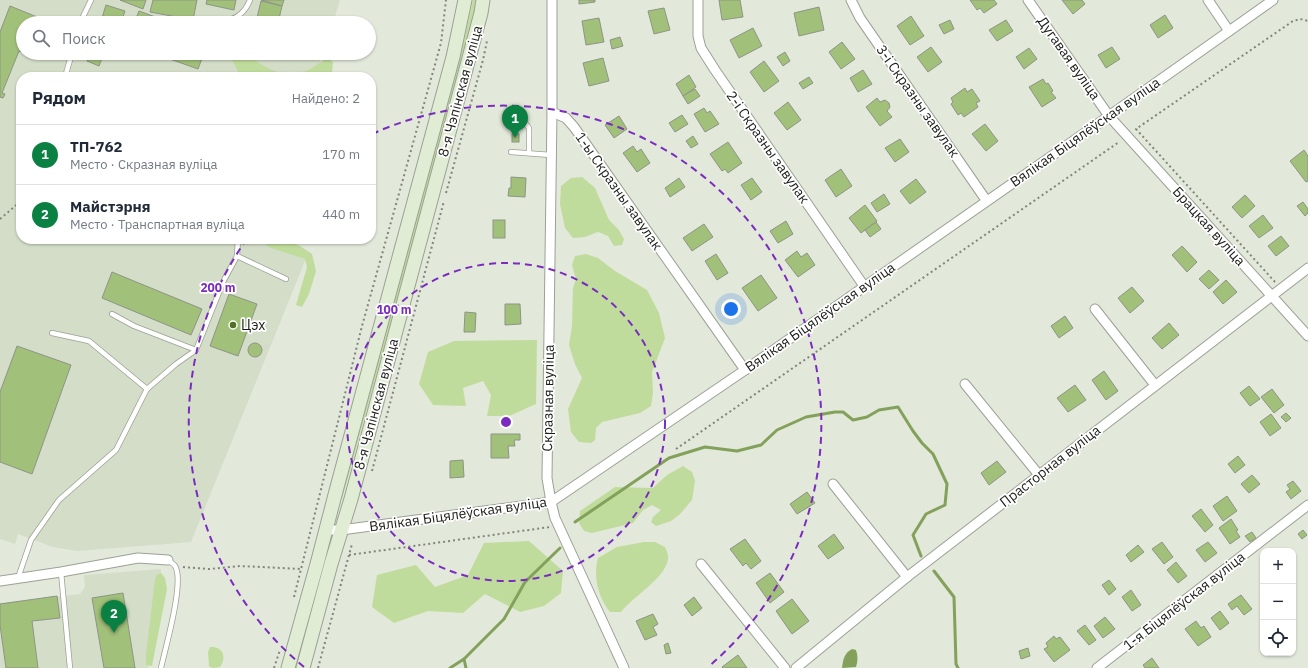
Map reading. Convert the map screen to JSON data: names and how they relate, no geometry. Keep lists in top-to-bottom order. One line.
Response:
{"streets":{"main road":["8-я Чэпінская вуліца"],"street":["Дугавая вуліца","3-і Скразны завулак","Вялікая Біцялёўская вуліца","2-і Скразны завулак","1-ы Скразны завулак","Брацкая вуліца","Скразная вуліца","Прасторная вуліца","1-я Біцялёўская вуліца"]},"crossings":[["Дугавая вуліца","Вялікая Біцялёўская вуліца"],["Дугавая вуліца","Брацкая вуліца"],["8-я Чэпінская вуліца","Вялікая Біцялёўская вуліца"],["3-і Скразны завулак","Вялікая Біцялёўская вуліца"],["Вялікая Біцялёўская вуліца","2-і Скразны завулак"],["Вялікая Біцялёўская вуліца","1-ы Скразны завулак"],["Вялікая Біцялёўская вуліца","Брацкая вуліца"],["Вялікая Біцялёўская вуліца","Скразная вуліца"],["1-ы Скразны завулак","Скразная вуліца"],["Брацкая вуліца","Прасторная вуліца"]],"places":["Цэх"],"page":{"search":"Поиск","heading":["Рядом","Найдено: 2"],"pins":["1","2"],"list":[{"mark":"1","name":"ТП-762","note":"Место · Скразная вуліца","value":"170 m"},{"mark":"2","name":"Майстэрня","note":"Место · Транспартная вуліца","value":"440 m"}],"map_buttons":["+","−"]},"rings":["200 m","100 m"]}
